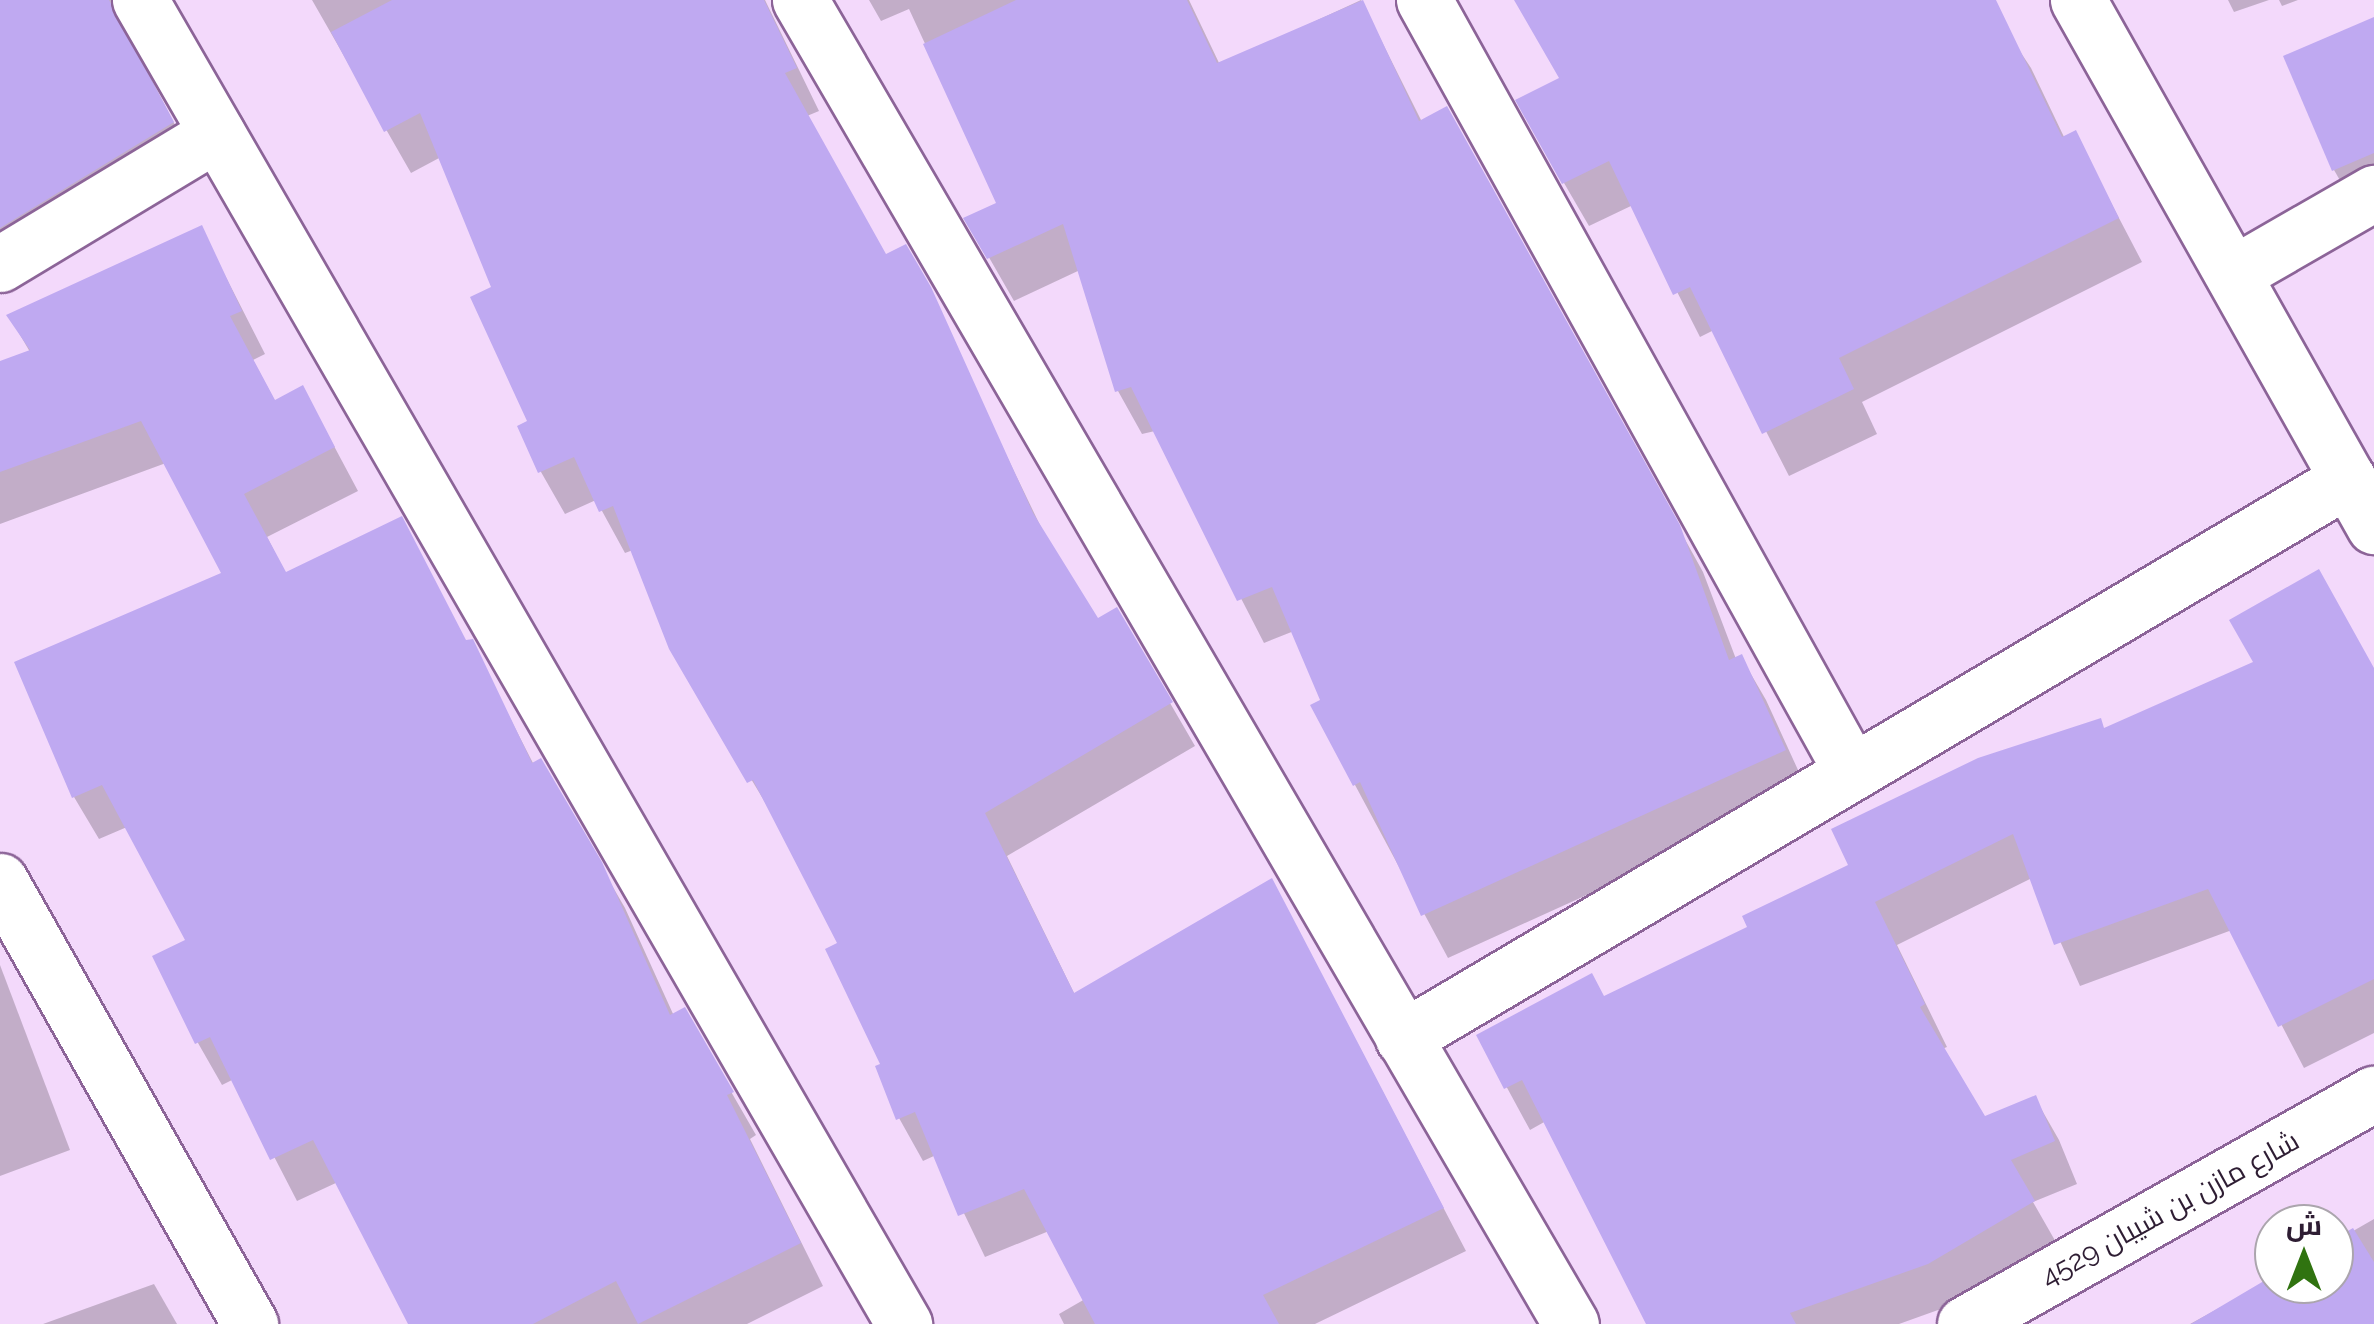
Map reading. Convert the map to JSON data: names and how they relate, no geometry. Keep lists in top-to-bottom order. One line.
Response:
{"streets":{"street":["شارع مازن بن شيبان 4529"]},"north":"top"}
